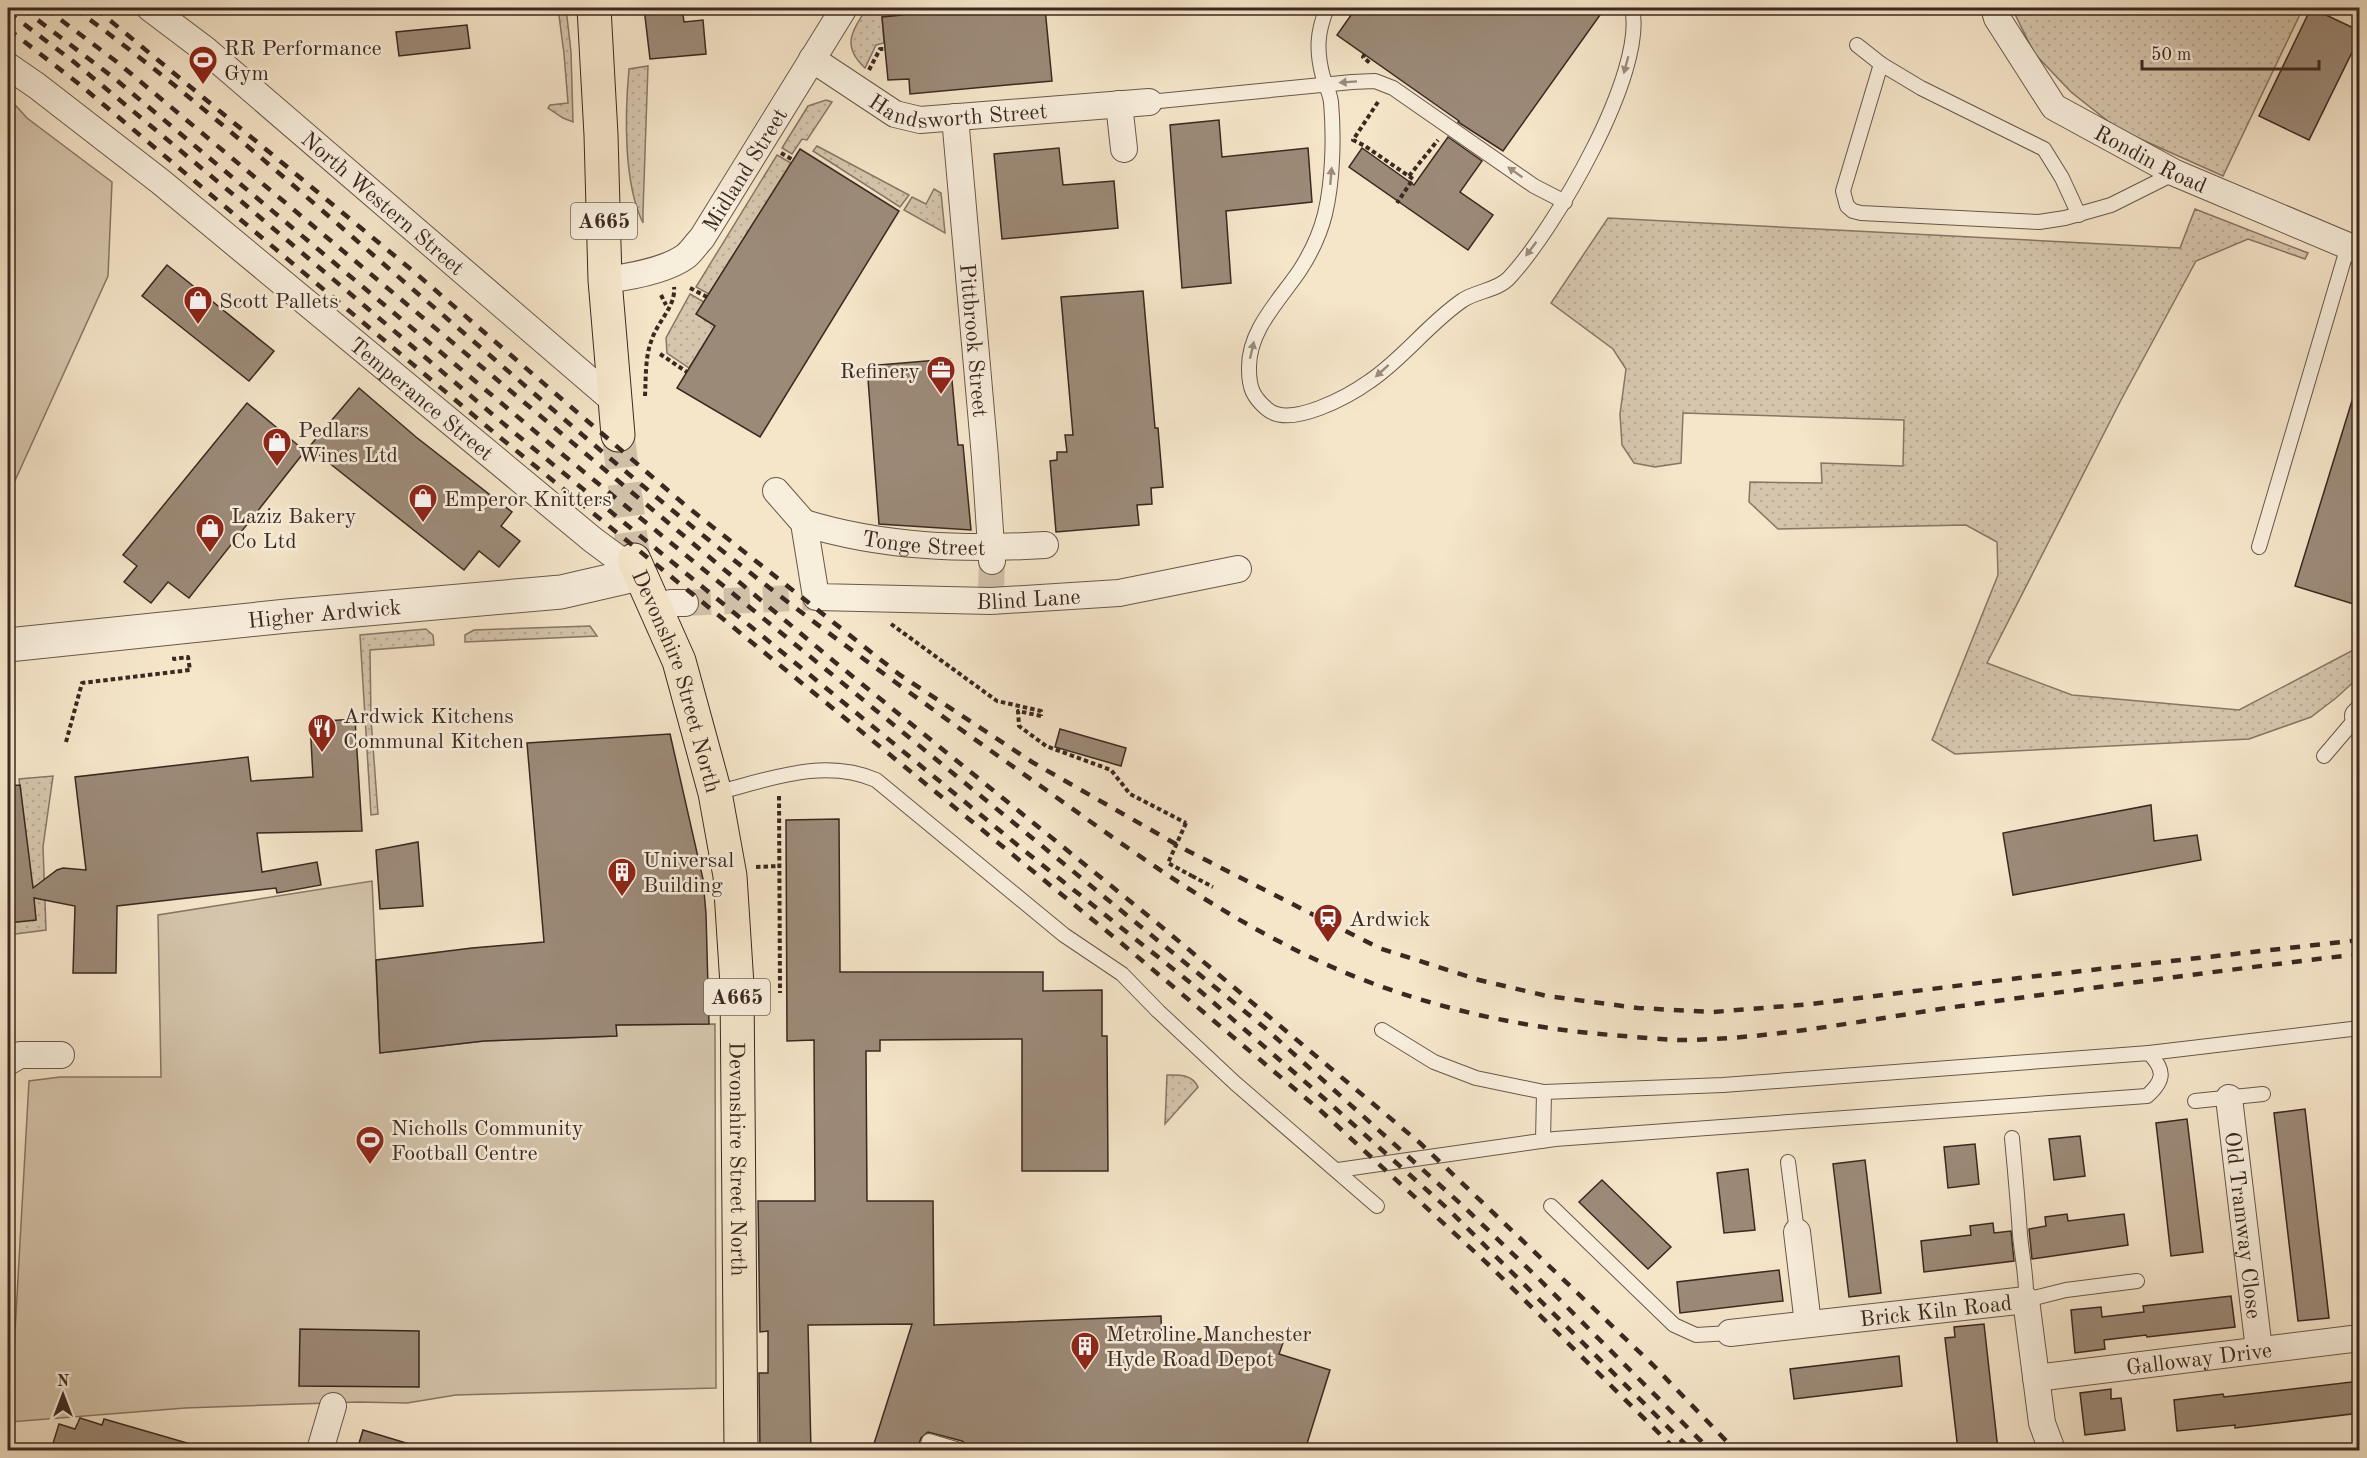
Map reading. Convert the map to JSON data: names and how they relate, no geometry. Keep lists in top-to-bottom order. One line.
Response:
{"streets":{"highway":["A665","Devonshire Street North"],"street":["Handsworth Street","Rondin Road","Midland Street","North Western Street","Pittbrook Street","Temperance Street","Tonge Street","Blind Lane","Higher Ardwick","Old Tramway Close","Brick Kiln Road","Galloway Drive"]},"crossings":[["Handsworth Street","Midland Street"],["Handsworth Street","Pittbrook Street"],["Midland Street","A665"],["North Western Street","A665"],["Pittbrook Street","Tonge Street"],["Temperance Street","Higher Ardwick"],["Temperance Street","Devonshire Street North"],["Tonge Street","Blind Lane"],["Higher Ardwick","Devonshire Street North"],["Old Tramway Close","Galloway Drive"],["Brick Kiln Road","Galloway Drive"]],"places":{"sports":["RR Performance Gym","Nicholls Community Football Centre"],"shop":["Scott Pallets","Pedlars Wines Ltd","Emperor Knitters","Laziz Bakery Co Ltd"],"office":["Refinery"],"restaurant":["Ardwick Kitchens Communal Kitchen"],"building":["Universal Building","Metroline Manchester Hyde Road Depot"],"station":["Ardwick"]},"scale_bar":"50 m","north":"top"}
